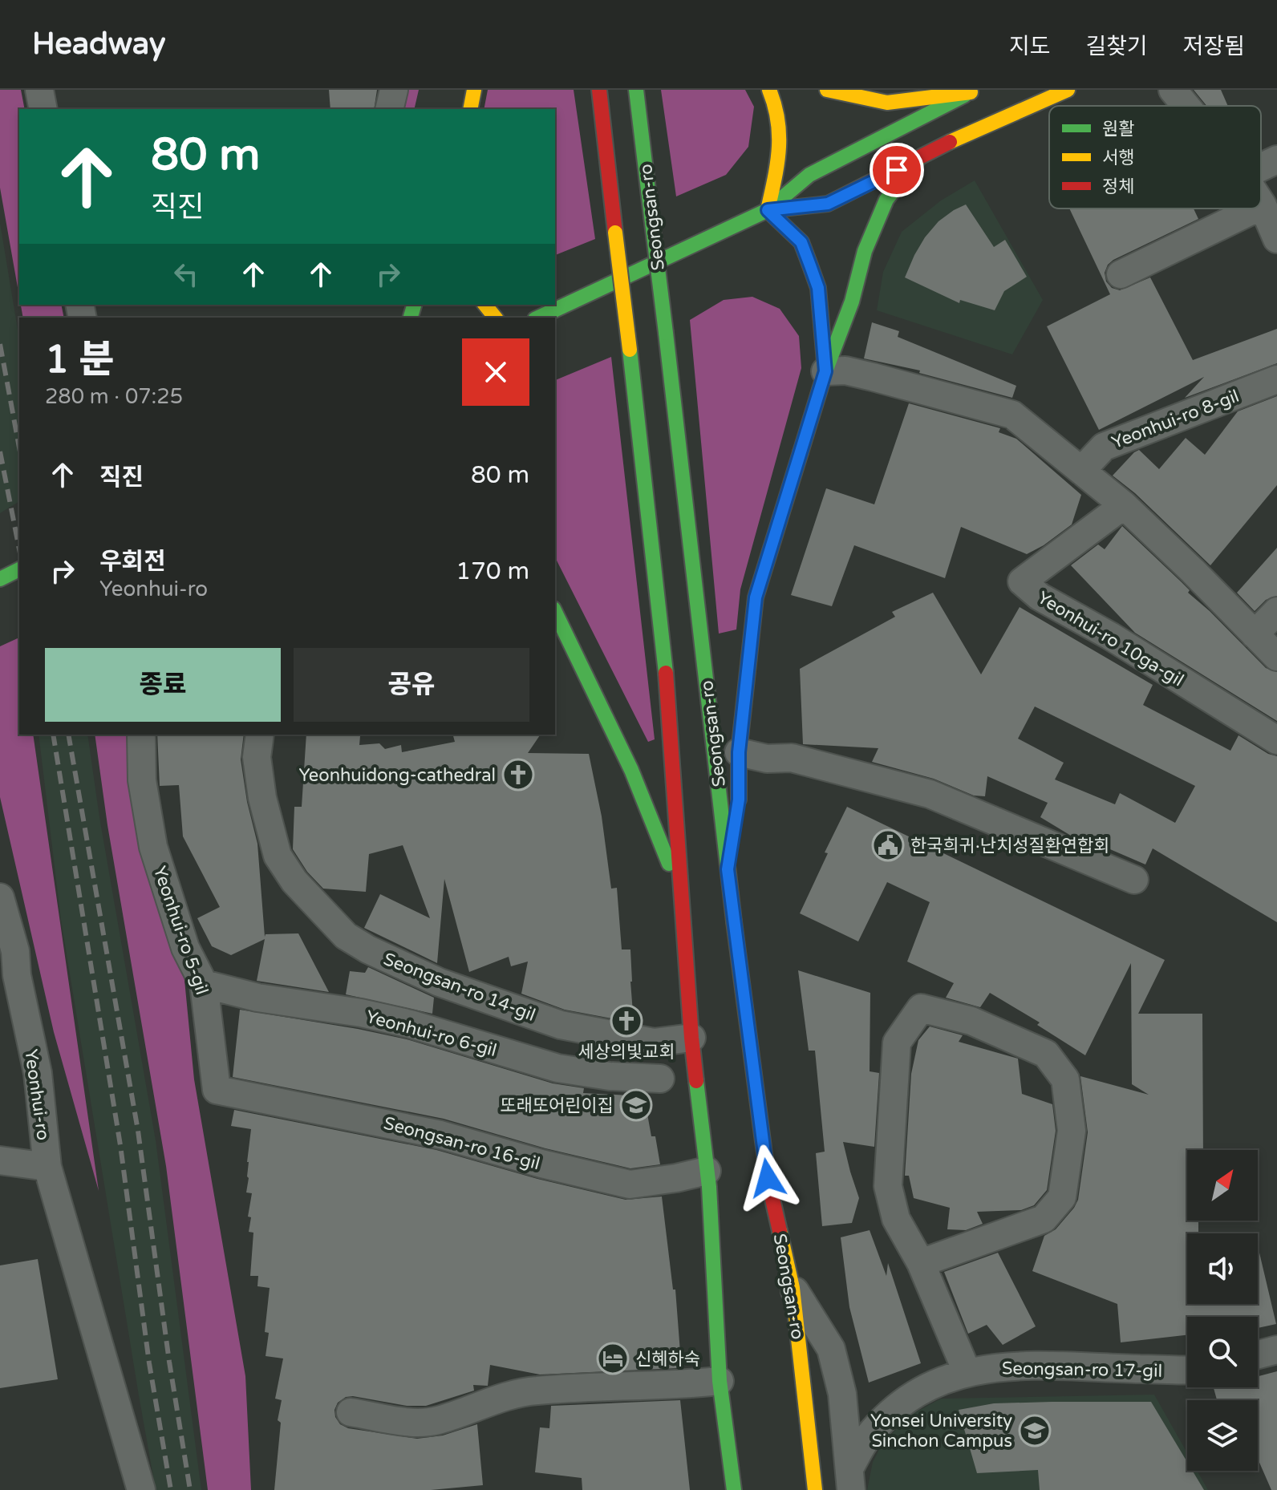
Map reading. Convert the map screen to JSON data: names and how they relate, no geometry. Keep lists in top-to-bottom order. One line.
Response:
{"streets":{"main road":["Seongsan-ro"],"street":["Yeonhui-ro 8-gil","Yeonhui-ro 10ga-gil","Yeonhui-ro 5-gil","Seongsan-ro 14-gil","Yeonhui-ro 6-gil","Yeonhui-ro","Seongsan-ro 16-gil","Seongsan-ro 17-gil"]},"crossings":[["Yeonhui-ro 5-gil","Yeonhui-ro 6-gil"],["Yeonhui-ro 5-gil","Seongsan-ro 16-gil"]],"places":{"church":["Yeonhuidong-cathedral","세상의빛교회"],"public building":["한국희귀·난치성질환연합회"],"school or university":["또래또어린이집","Yonsei University Sinchon Campus"],"hotel":["신혜하숙"]},"legend":["원활","서행","정체"],"north":"top right","page":{"header":"Headway","nav":["지도","길찾기","저장됨"],"turn":["80 m","직진"],"heading":["1 분","280 m · 07:25"],"list":[{"name":"직진","value":"80 m"},{"name":"우회전","note":"Yeonhui-ro","value":"170 m"}],"buttons":["종료","공유"]}}
